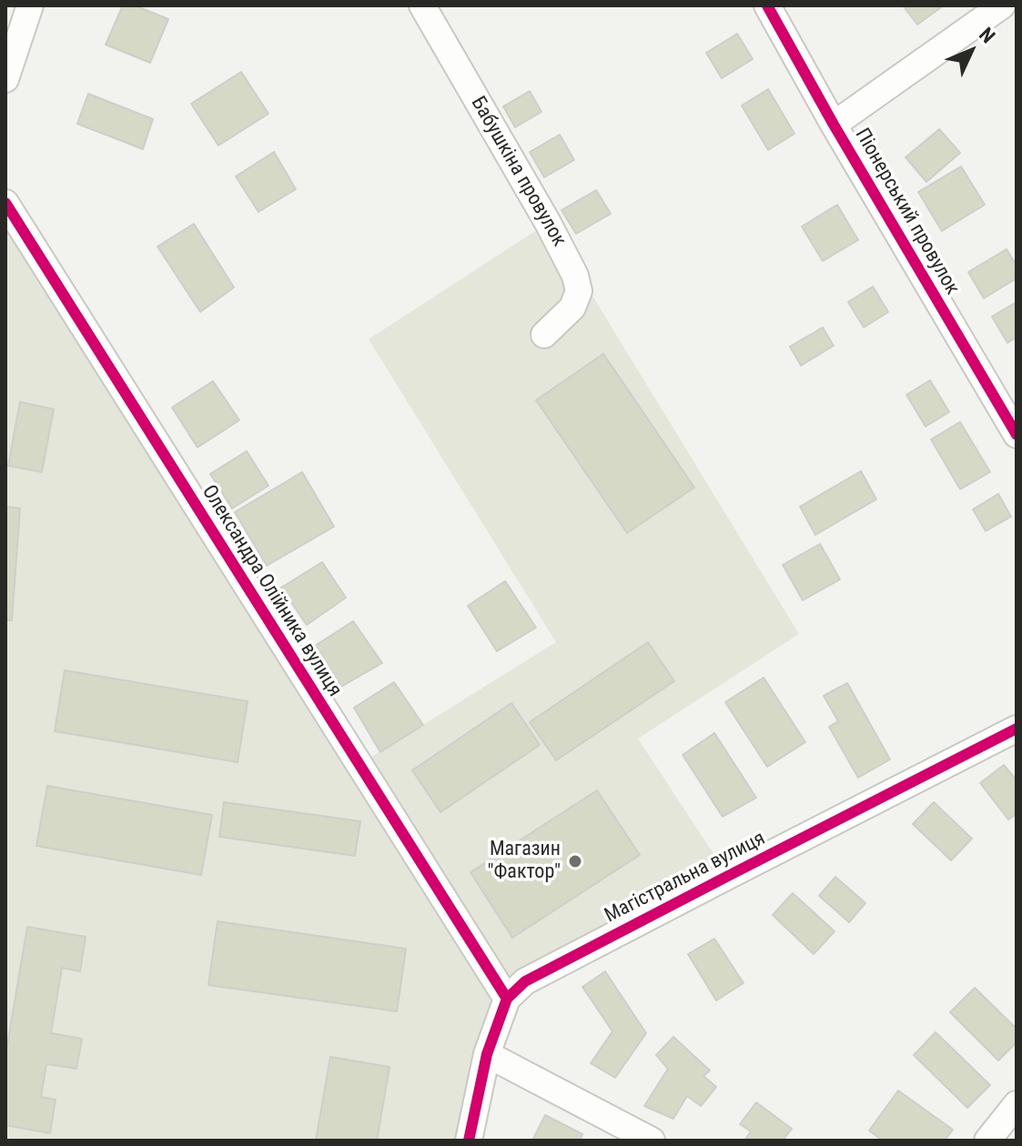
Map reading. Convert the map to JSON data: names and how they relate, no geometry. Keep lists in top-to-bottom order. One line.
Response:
{"streets":{"street":["Бабушкіна провулок","Піонерський провулок","Олександра Олійника вулиця","Магістральна вулиця"]},"crossings":[["Олександра Олійника вулиця","Магістральна вулиця"]],"places":["Магазин \"Фактор\""],"north":"top right"}
